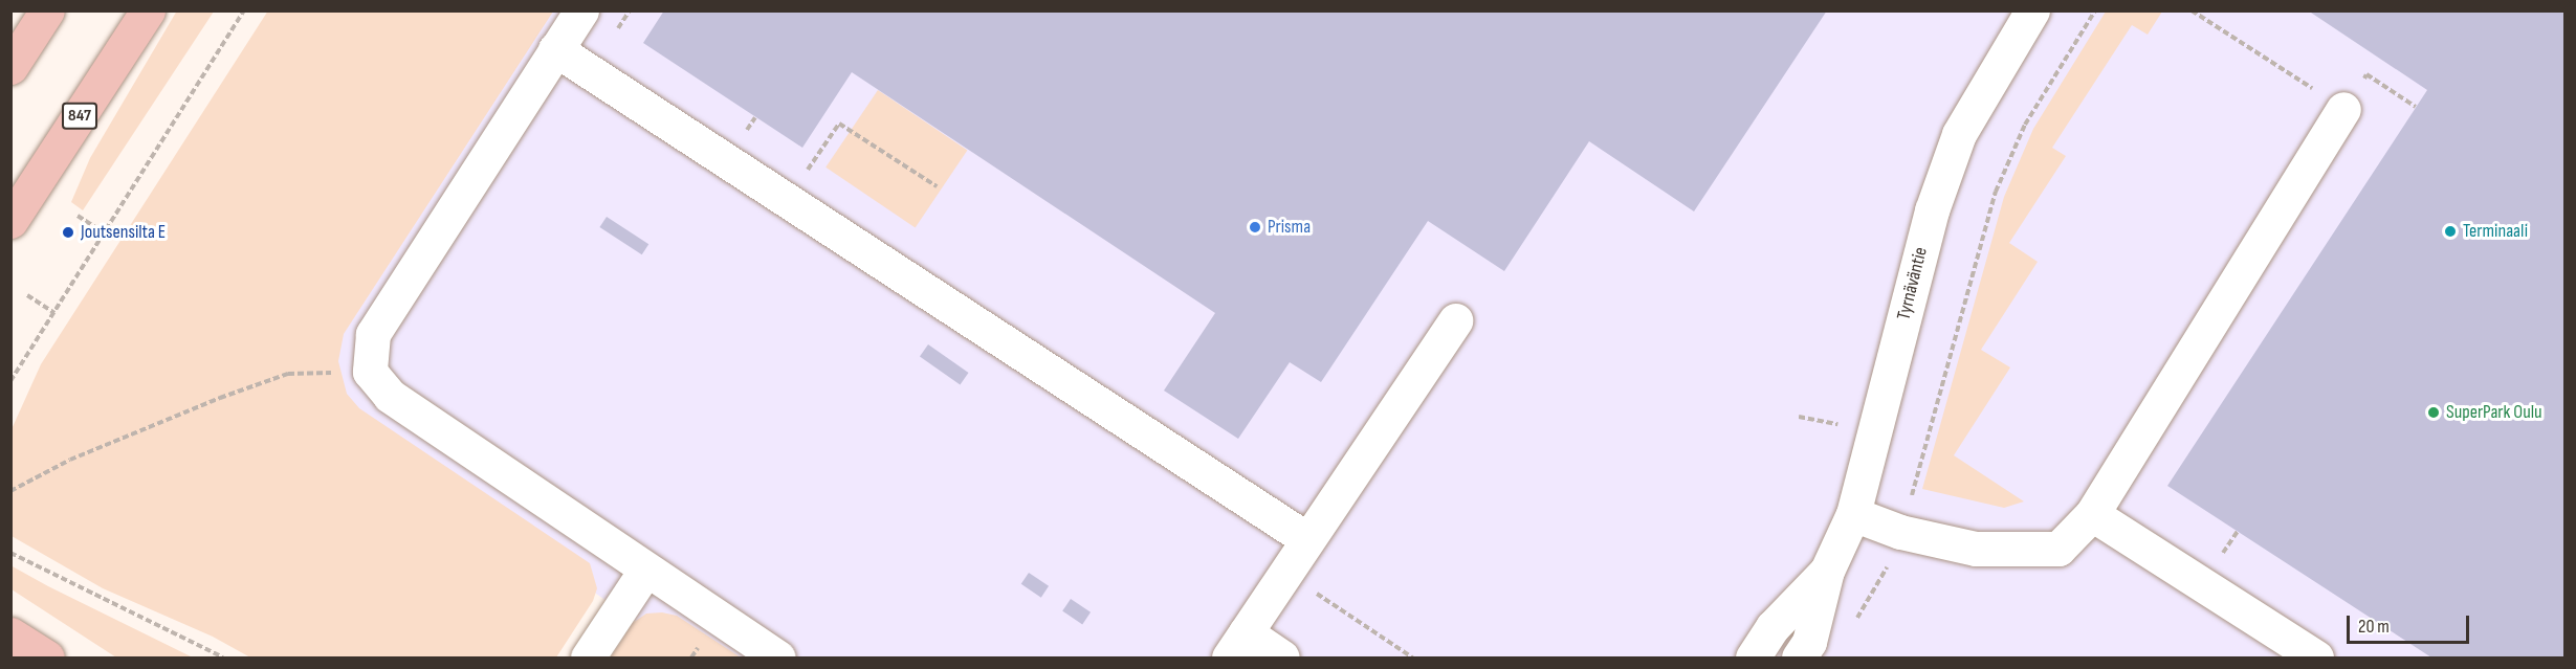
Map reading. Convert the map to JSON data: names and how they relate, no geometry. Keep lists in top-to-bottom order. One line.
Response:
{"streets":{"main road":["847"],"street":["Tyrnäväntie"]},"places":["Prisma","Terminaali","Joutsensilta E","SuperPark Oulu"],"scale_bar":"20 m"}
